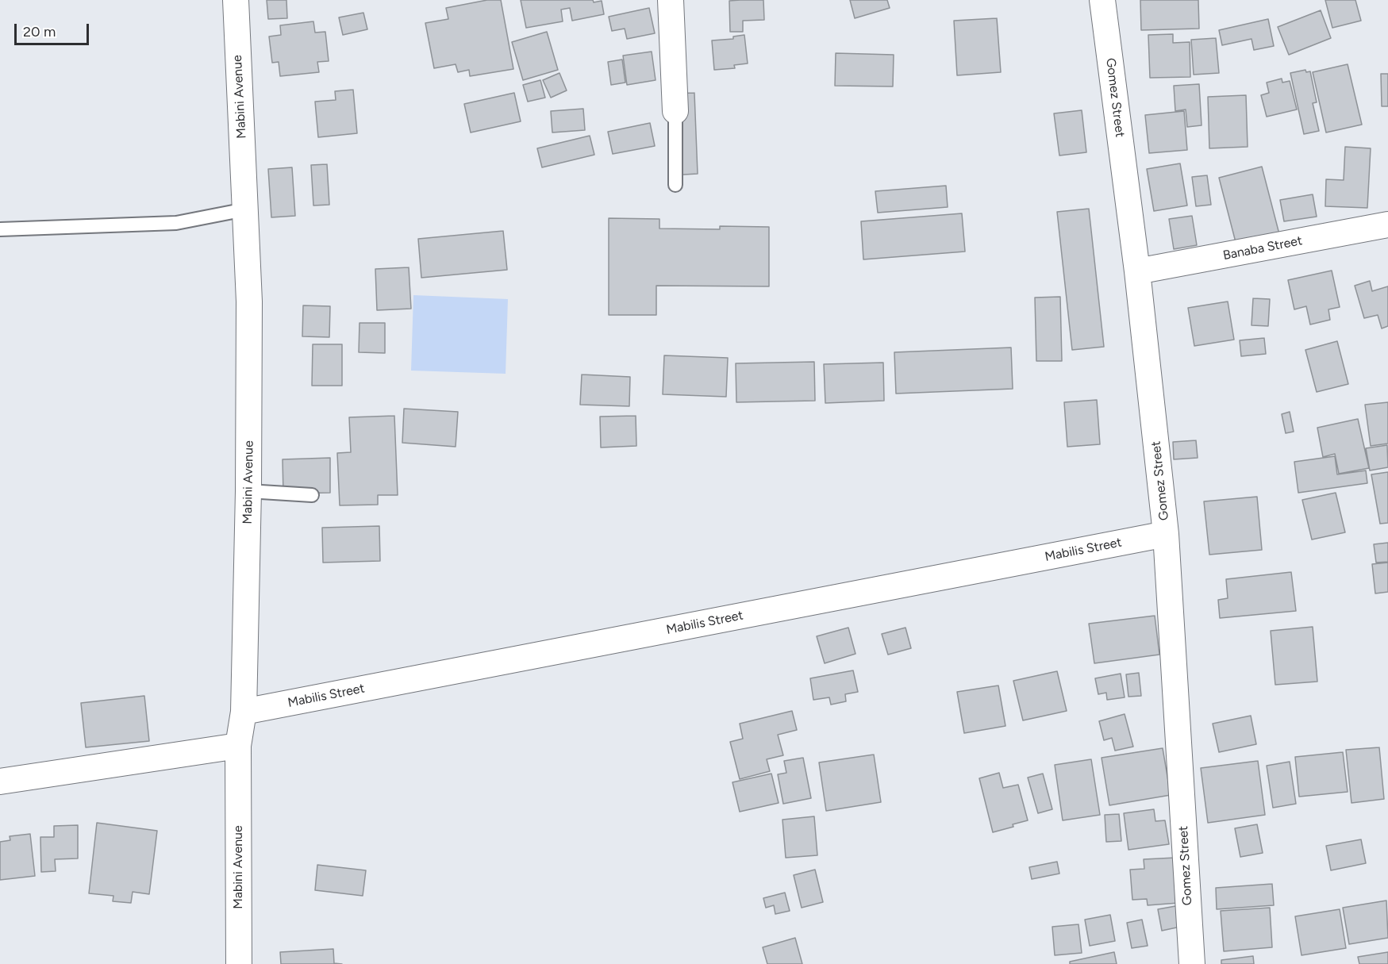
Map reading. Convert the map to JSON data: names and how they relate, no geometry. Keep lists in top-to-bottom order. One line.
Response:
{"streets":{"street":["Mabini Avenue","Gomez Street","Banaba Street","Mabilis Street"]},"crossings":[["Mabini Avenue","Mabilis Street"],["Gomez Street","Banaba Street"],["Gomez Street","Mabilis Street"]],"scale_bar":"20 m"}
